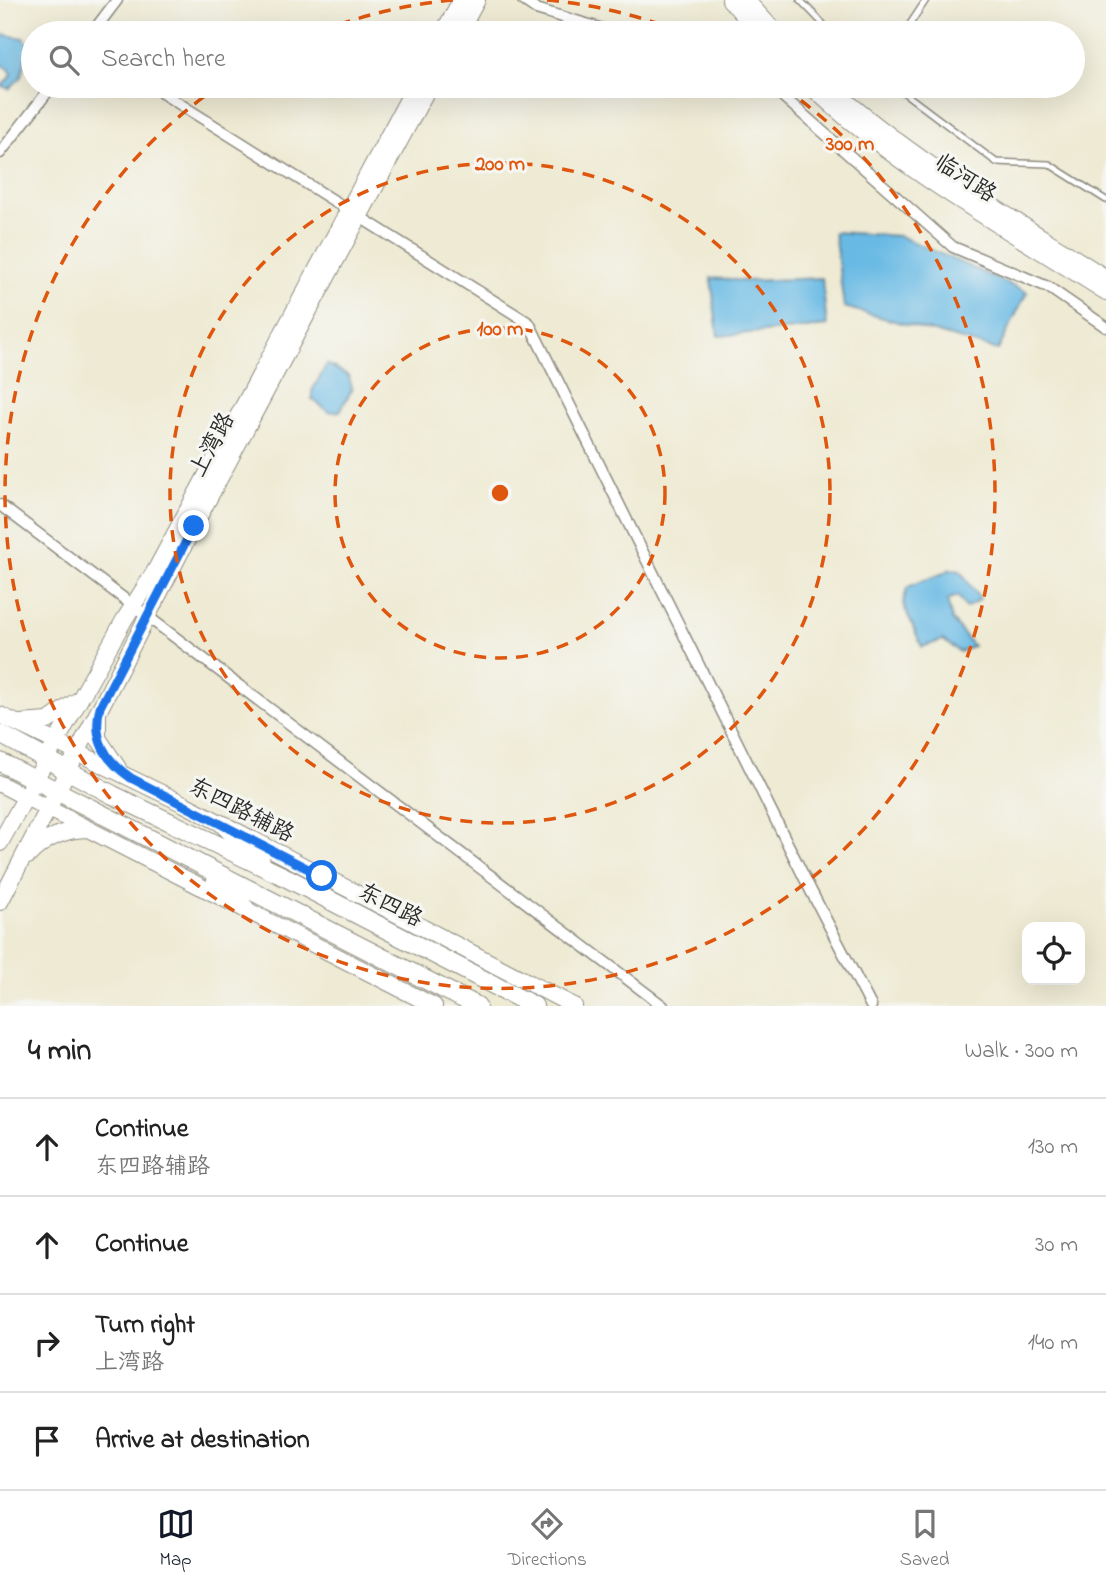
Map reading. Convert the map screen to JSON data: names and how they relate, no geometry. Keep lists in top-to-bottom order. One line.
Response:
{"streets":{"main road":["临河路","上湾路","东四路辅路","东四路"]},"crossings":[["上湾路","东四路辅路"],["上湾路","东四路"],["东四路辅路","东四路"]],"page":{"search":"Search here","heading":["4 min","Walk · 300 m"],"list":[["Continue","东四路辅路","130 m"],["Continue","30 m"],["Turn right","上湾路","140 m"],"Arrive at destination"],"nav":["Map","Directions","Saved"]},"rings":["300 m","200 m","100 m"]}
